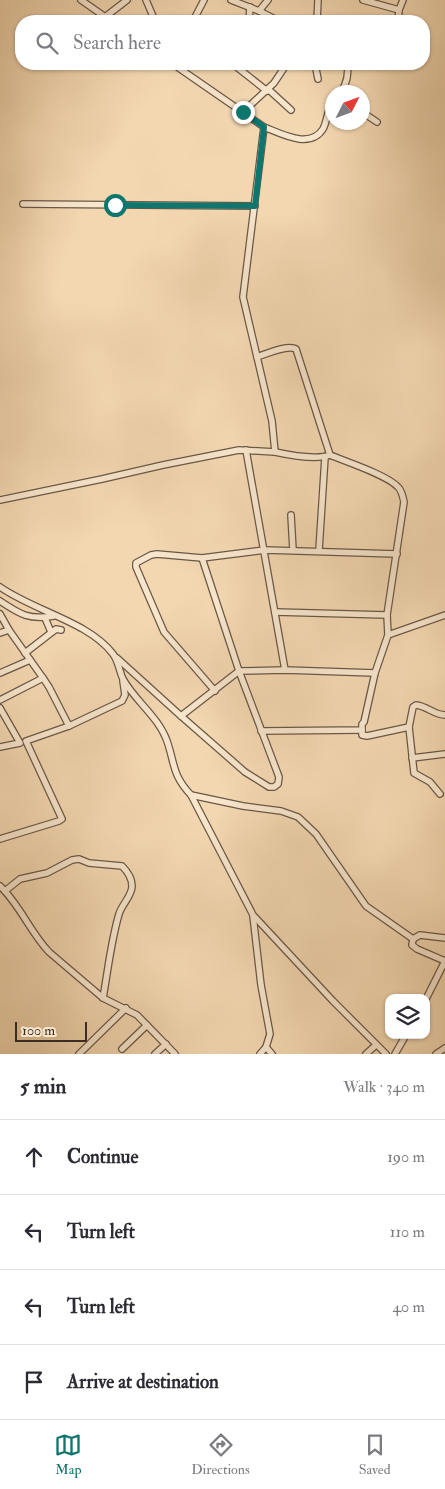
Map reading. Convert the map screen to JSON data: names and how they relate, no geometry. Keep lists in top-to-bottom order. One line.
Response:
{"scale_bar":"100 m","north":"top right","page":{"search":"Search here","scale":"100 m","heading":["5 min","Walk · 340 m"],"list":[["Continue","190 m"],["Turn left","110 m"],["Turn left","40 m"],"Arrive at destination"],"nav":["Map","Directions","Saved"]}}
